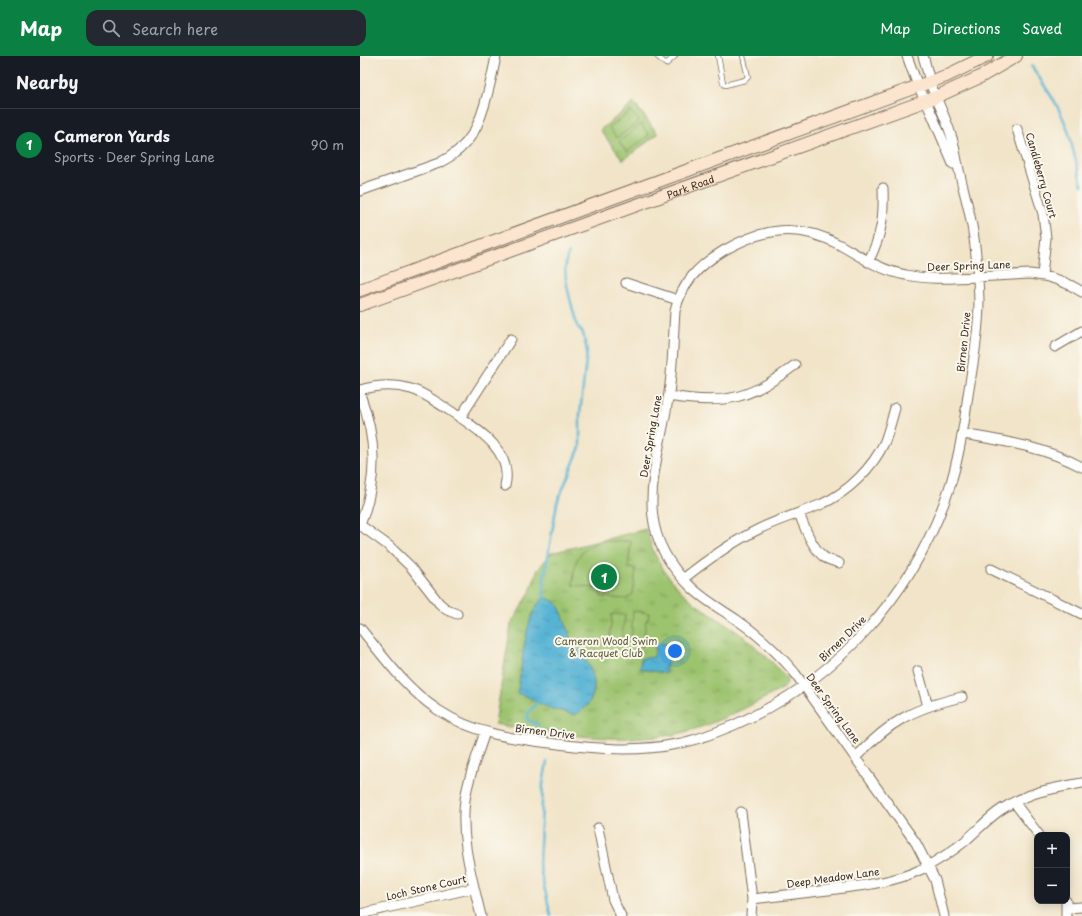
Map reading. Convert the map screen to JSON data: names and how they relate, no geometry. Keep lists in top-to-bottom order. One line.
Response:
{"streets":{"main road":["Park Road"],"street":["Candleberry Court","Deer Spring Lane","Birnen Drive","Deep Meadow Lane","Loch Stone Court"]},"crossings":[["Candleberry Court","Deer Spring Lane"],["Park Road","Birnen Drive"],["Deer Spring Lane","Birnen Drive"],["Deer Spring Lane","Deep Meadow Lane"]],"parks":["Cameron Wood Swim & Racquet Club"],"page":{"header":"Map","search":"Search here","nav":["Map","Directions","Saved"],"heading":"Nearby","list":[{"mark":"1","name":"Cameron Yards","note":"Sports · Deer Spring Lane","value":"90 m"}],"pins":"1","map_buttons":["+","−"]}}
